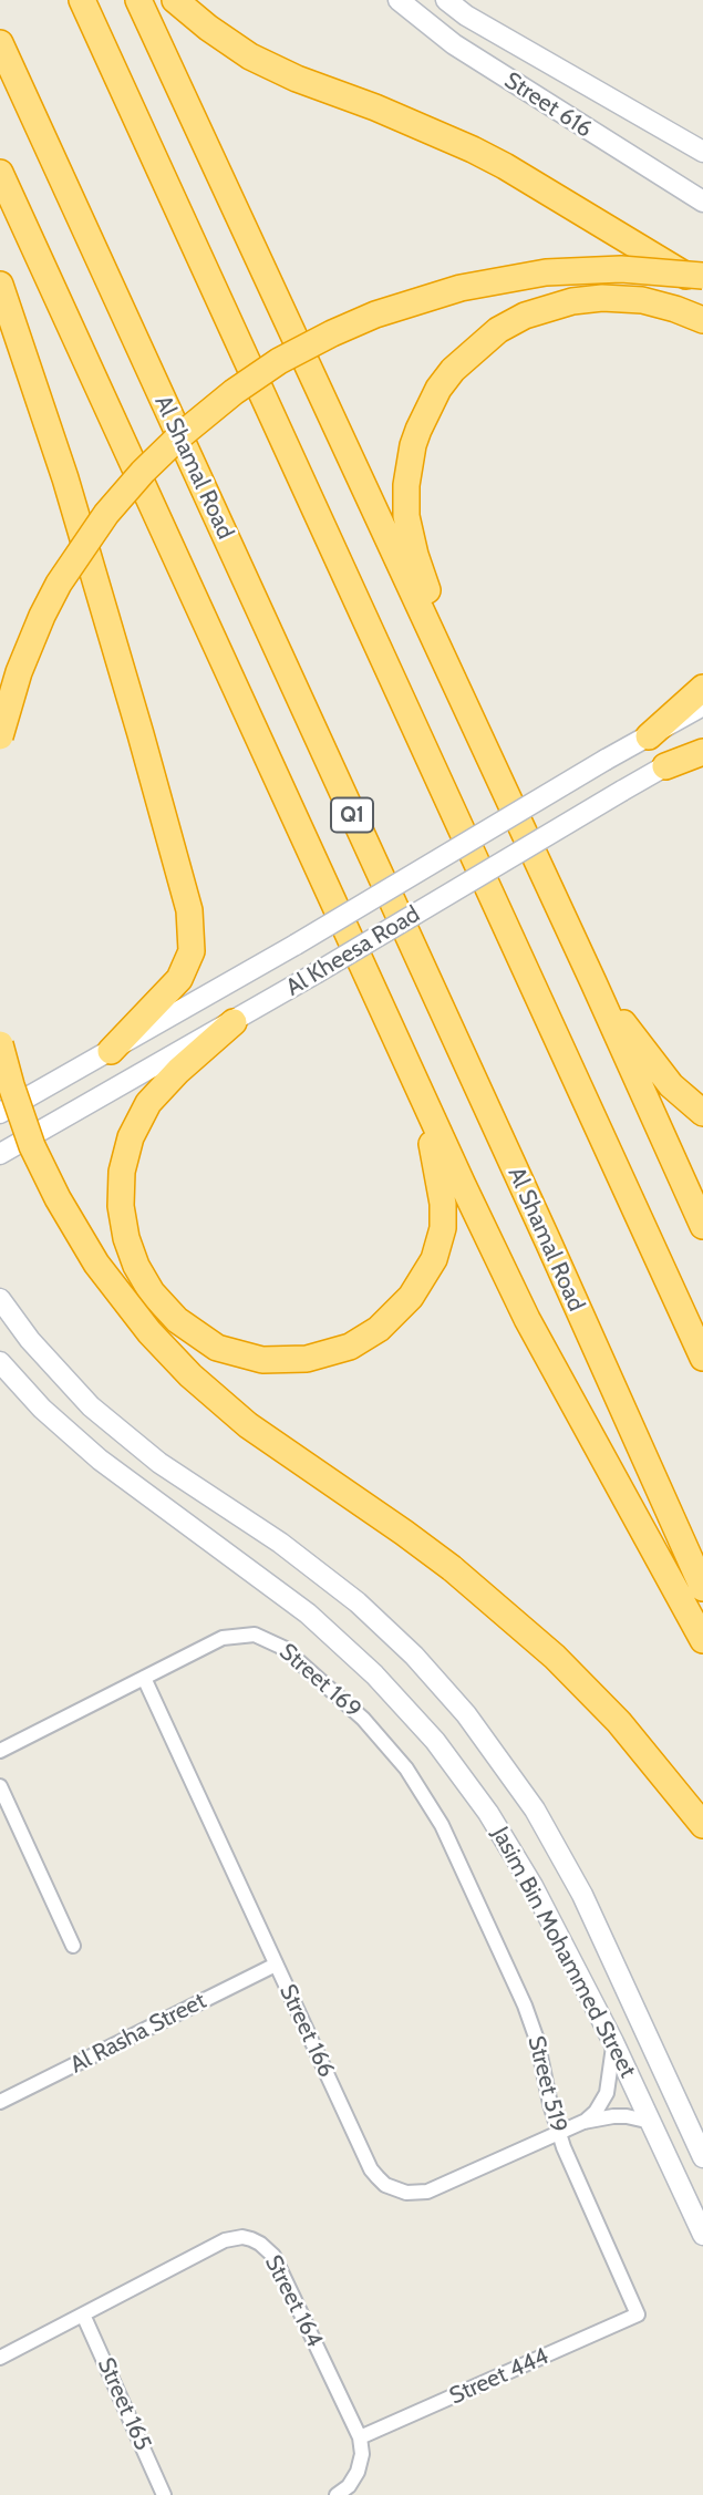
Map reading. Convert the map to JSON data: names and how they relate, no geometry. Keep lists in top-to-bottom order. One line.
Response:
{"streets":{"highway":["Al Shamal Road","Q1"],"main road":["Street 616","Al Kheesa Road","Jasim Bin Mohammed Street"],"street":["Street 169","Street 166","Al Rasha Street","Street 519","Street 164","Street 444","Street 165"]},"crossings":[["Street 169","Street 166"],["Street 169","Street 519"],["Jasim Bin Mohammed Street","Street 166"],["Street 166","Al Rasha Street"],["Street 166","Street 519"],["Street 519","Street 444"],["Street 164","Street 444"],["Street 164","Street 165"]]}
